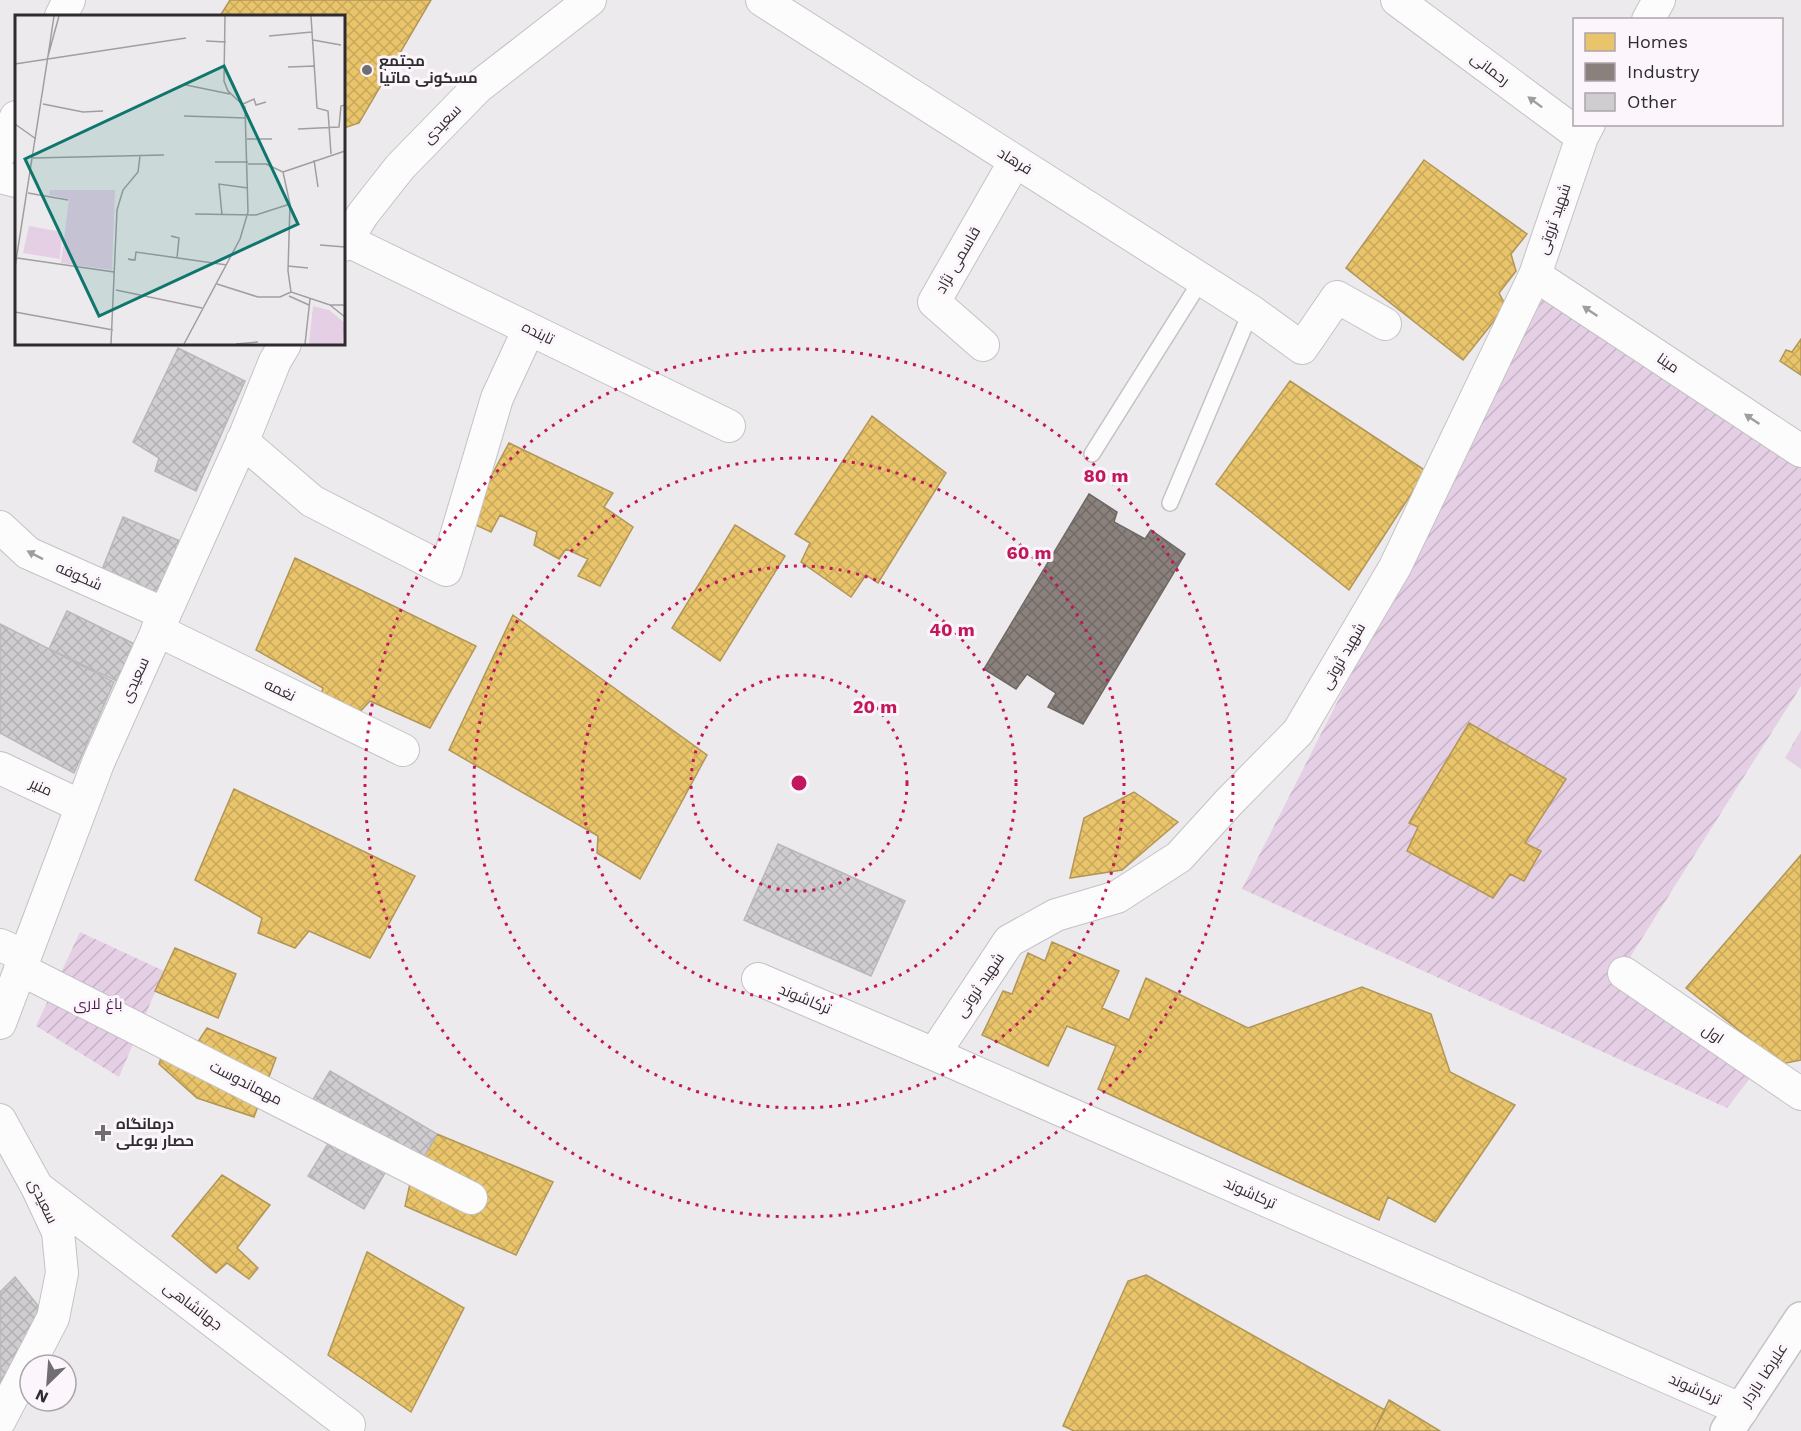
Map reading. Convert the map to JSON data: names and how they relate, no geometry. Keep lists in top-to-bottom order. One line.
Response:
{"streets":{"main road":["علیرضا بازدار"],"street":["رحمانی","سعیدی","فرهاد","شهید ثروتی","قاسمی نژاد","تابنده","مینا","شکوفه","نغمه","منیر","ترکاشوند","اول","مهماندوست","جهانشاهی"]},"crossings":[["سعیدی","شکوفه"],["سعیدی","نغمه"],["سعیدی","منیر"],["سعیدی","مهماندوست"],["سعیدی","جهانشاهی"],["فرهاد","قاسمی نژاد"],["شهید ثروتی","مینا"],["شهید ثروتی","ترکاشوند"],["شکوفه","نغمه"],["ترکاشوند","علیرضا بازدار"]],"one_way":["رحمانی","مینا","شکوفه"],"parks":["باغ لاری"],"places":{"other":["مجتمع مسکونی ماتیا"],"health":["درمانگاه حصار بوعلی"]},"legend":["Homes","Industry","Other"],"north":"bottom left","rings":["80 m","60 m","40 m","20 m"]}
